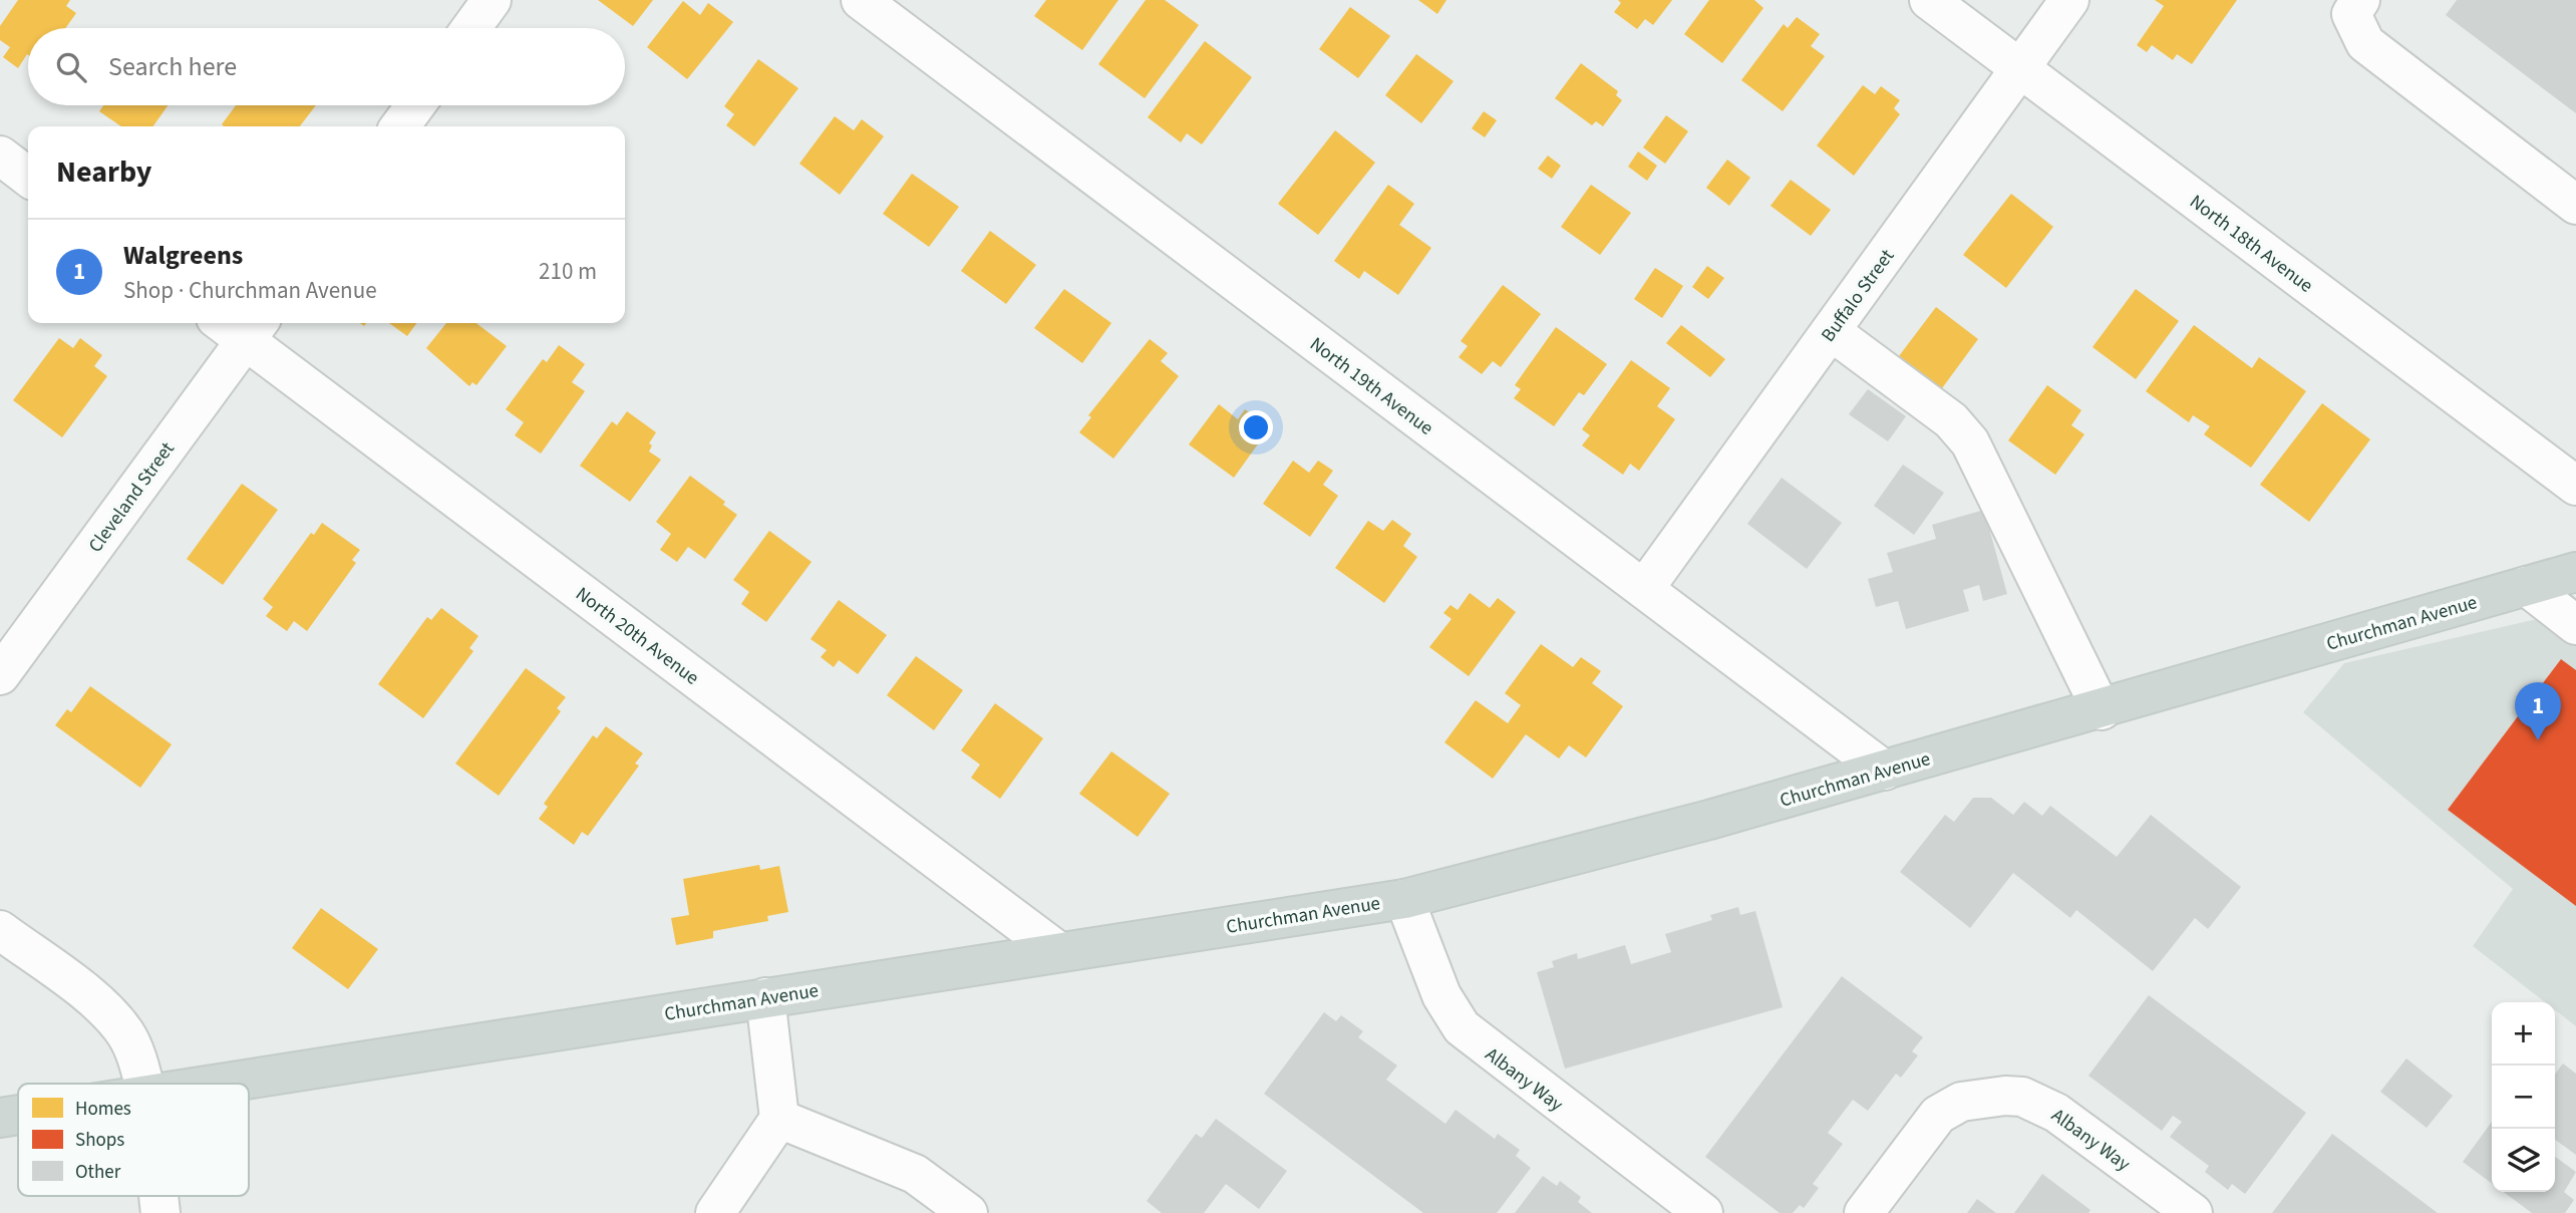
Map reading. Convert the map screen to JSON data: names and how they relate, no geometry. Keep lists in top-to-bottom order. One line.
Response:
{"streets":{"main road":["Churchman Avenue"],"street":["North 18th Avenue","Buffalo Street","North 19th Avenue","Cleveland Street","North 20th Avenue","Albany Way"]},"crossings":[["North 18th Avenue","Buffalo Street"],["Buffalo Street","North 19th Avenue"],["North 19th Avenue","Churchman Avenue"],["Cleveland Street","North 20th Avenue"],["Churchman Avenue","North 20th Avenue"],["Churchman Avenue","Albany Way"]],"legend":["Homes","Shops","Other"],"page":{"search":"Search here","heading":"Nearby","list":[{"mark":"1","name":"Walgreens","note":"Shop · Churchman Avenue","value":"210 m"}],"pins":"1","map_buttons":["+","−"]}}
